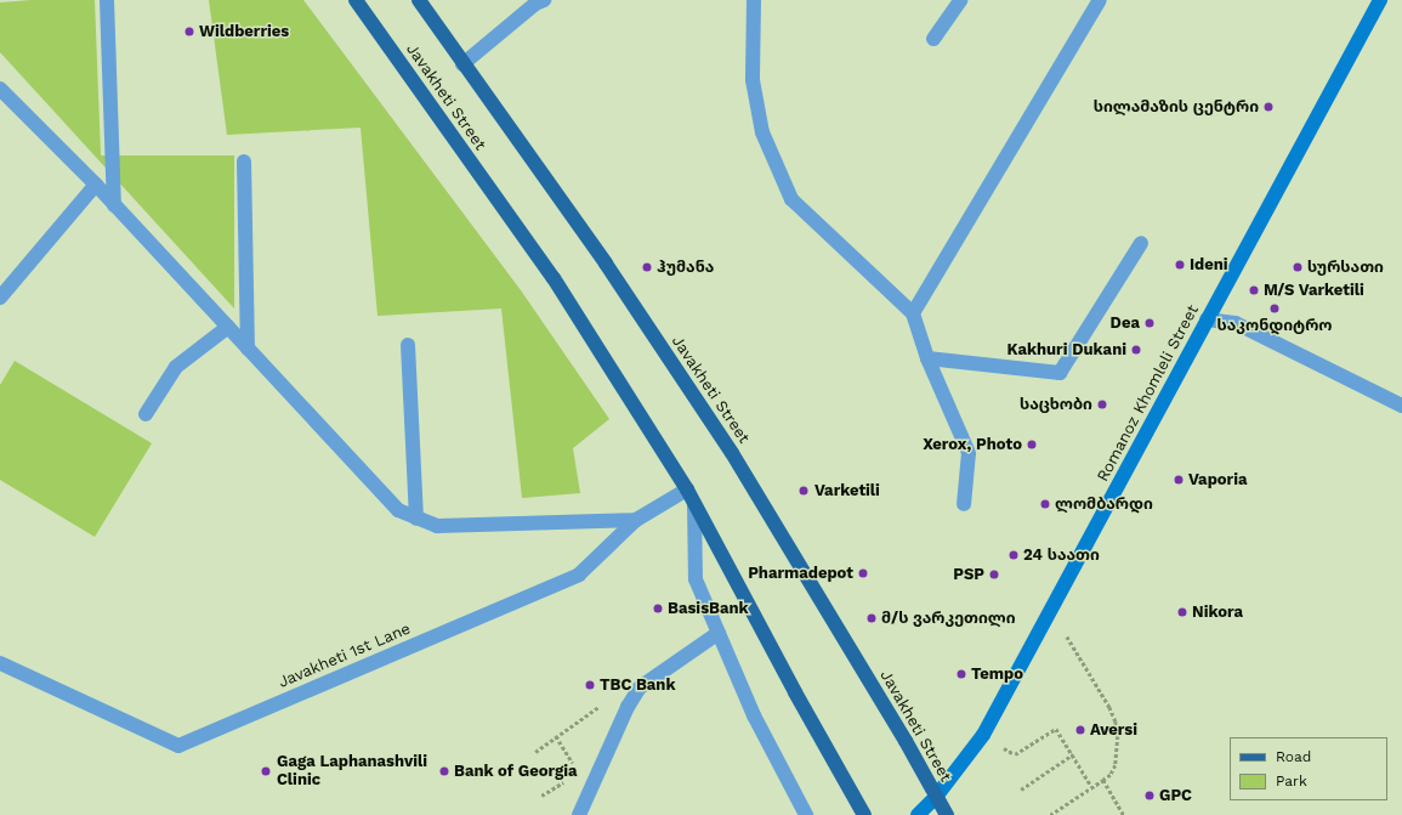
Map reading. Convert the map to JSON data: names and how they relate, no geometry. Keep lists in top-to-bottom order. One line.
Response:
{"streets":{"main road":["Javakheti Street"],"street":["Romanoz Khomleli Street","Javakheti 1st Lane"]},"crossings":[["Javakheti Street","Romanoz Khomleli Street"],["Javakheti Street","Javakheti 1st Lane"]],"places":["Wildberries","სილამაზის ცენტრი","Ideni","ჰუმანა","სურსათი","M/S Varketili","საკონდიტრო","Dea","Kakhuri Dukani","საცხობი","Xerox, Photo","Vaporia","Varketili","ლომბარდი","24 საათი","Pharmadepot","PSP","BasisBank","Nikora","მ/ს ვარკეთილი","Tempo","TBC Bank","Aversi","Gaga Laphanashvili Clinic","Bank of Georgia","GPC"],"legend":["Road","Park"]}
